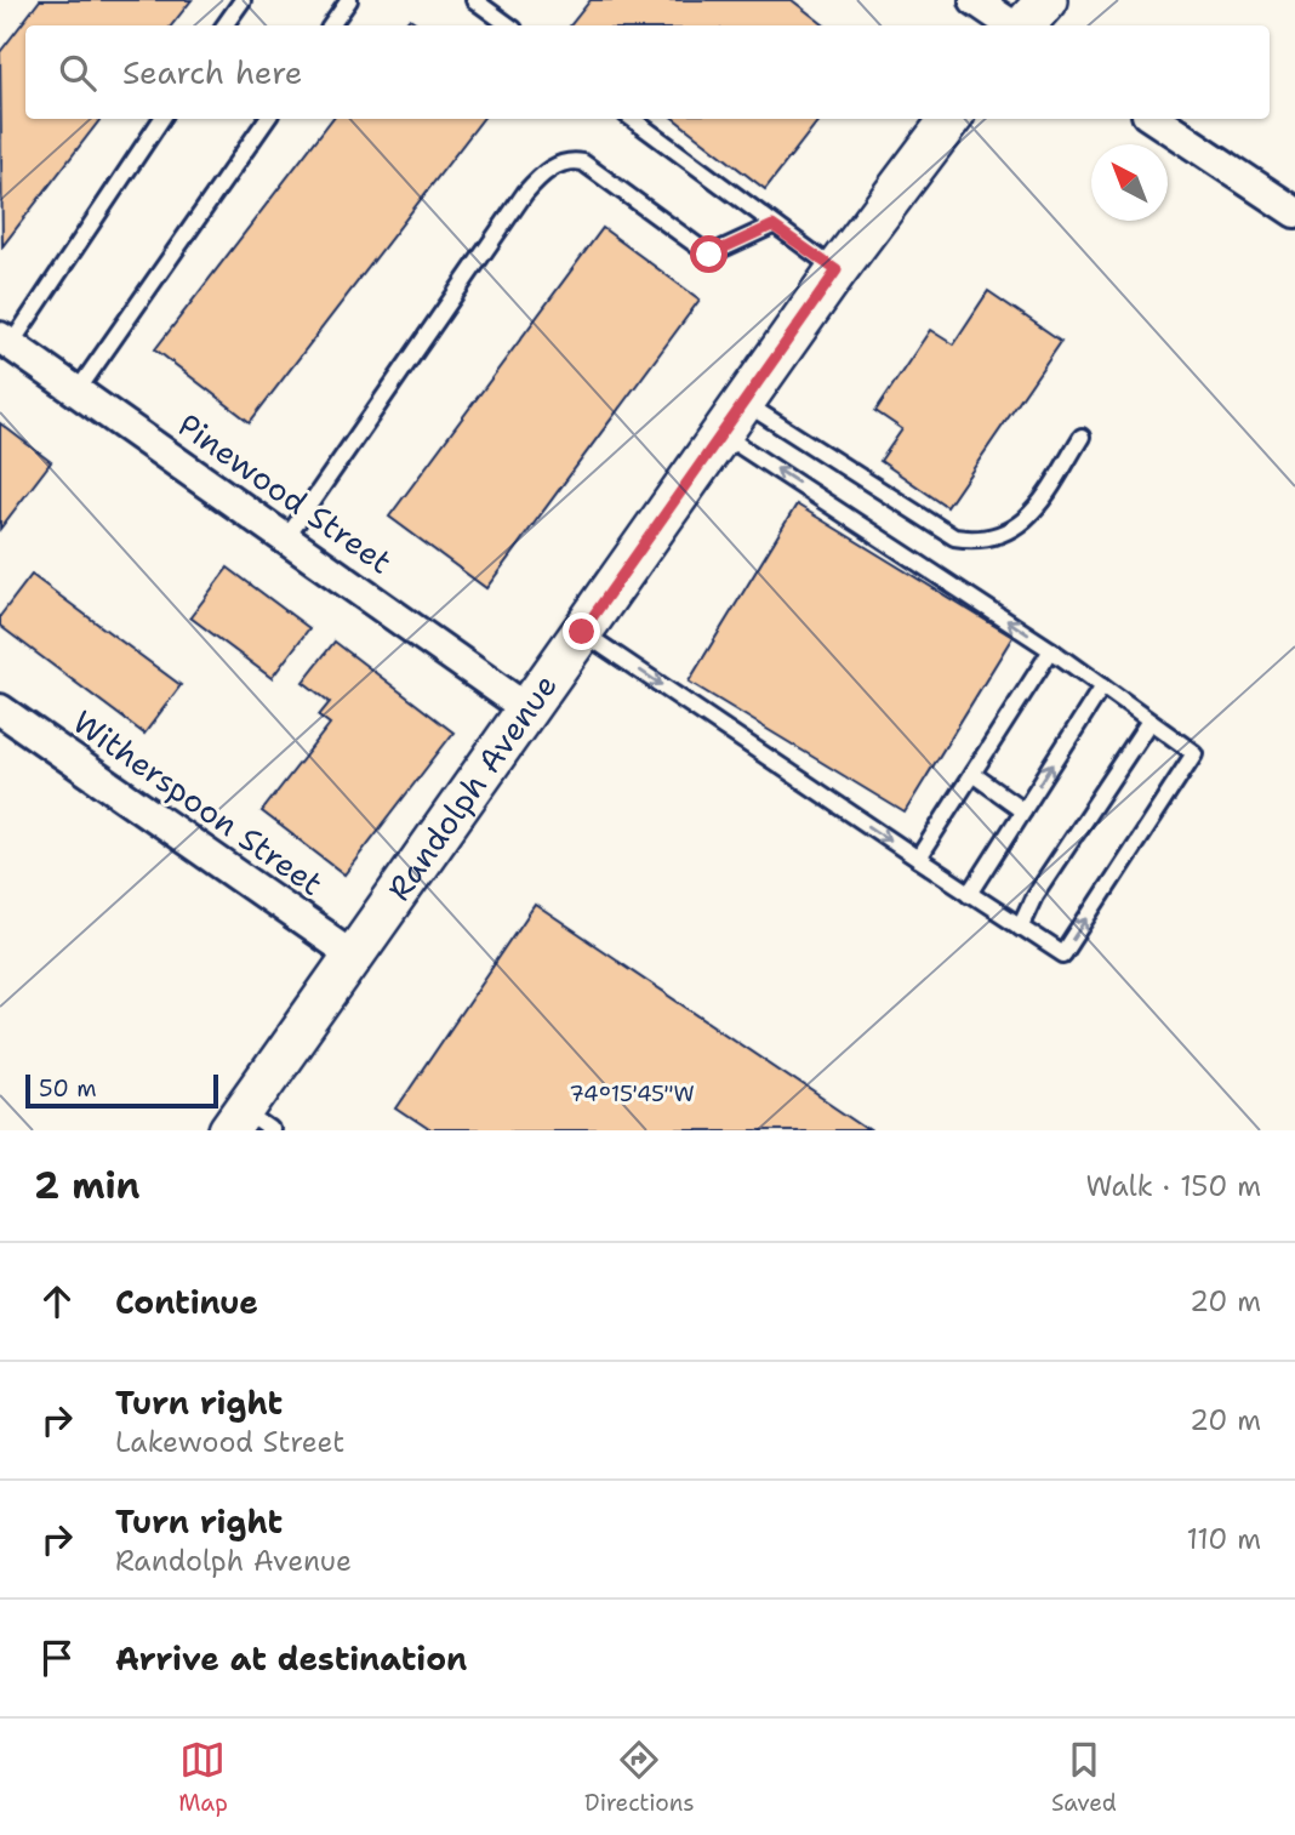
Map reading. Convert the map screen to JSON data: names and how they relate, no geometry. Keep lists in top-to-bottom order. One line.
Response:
{"streets":{"main road":["Randolph Avenue"],"street":["Pinewood Street","Witherspoon Street"]},"crossings":[["Pinewood Street","Randolph Avenue"],["Randolph Avenue","Witherspoon Street"]],"scale_bar":"50 m","north":"top left","page":{"search":"Search here","scale":"50 m","heading":["2 min","Walk · 150 m"],"list":[["Continue","20 m"],["Turn right","Lakewood Street","20 m"],["Turn right","Randolph Avenue","110 m"],"Arrive at destination"],"nav":["Map","Directions","Saved"]},"coordinates":["74°15'45\"W"]}
